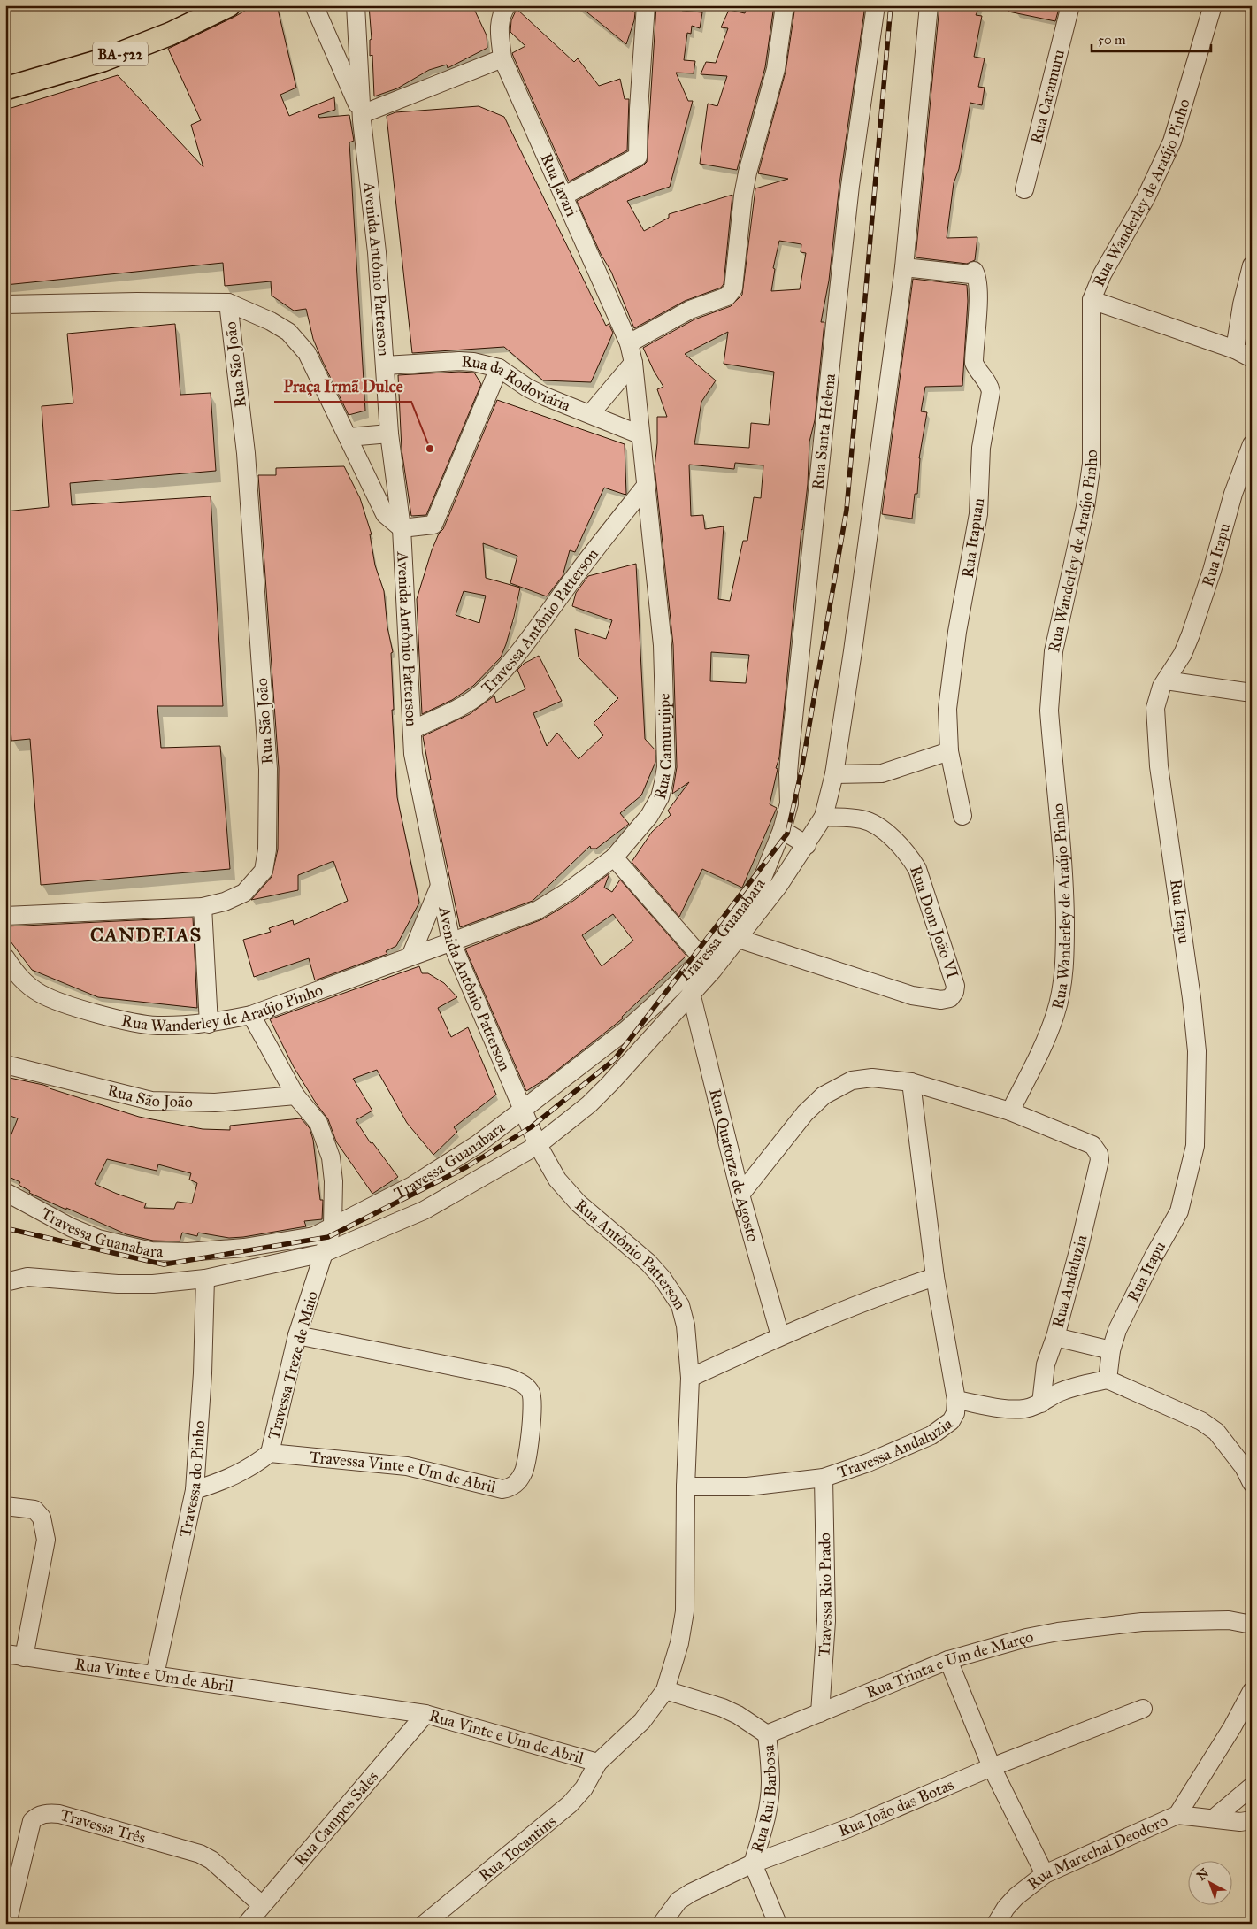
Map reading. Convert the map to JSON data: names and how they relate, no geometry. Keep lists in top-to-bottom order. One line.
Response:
{"streets":{"main road":["BA-522"],"street":["Rua Caramuru","Rua Javari","Rua Wanderley de Araújo Pinho","Avenida Antônio Patterson","Rua São João","Rua da Rodoviária","Rua Santa Helena","Rua Itapuan","Rua Itapu","Travessa Antônio Patterson","Rua Camurujipe","Rua Dom João VI","Travessa Guanabara","Rua Quatorze de Agosto","Rua Antônio Patterson","Rua Andaluzia","Travessa Treze de Maio","Travessa Andaluzia","Travessa Vinte e Um de Abril","Travessa do Pinho","Travessa Rio Prado","Rua Trinta e Um de Março","Rua Vinte e Um de Abril","Rua Rui Barbosa","Rua João das Botas","Rua Campos Sales","Travessa Três","Rua Tocantins","Rua Marechal Deodoro"]},"crossings":[["Rua Javari","Rua da Rodoviária"],["Rua Javari","Rua Camurujipe"],["Rua Wanderley de Araújo Pinho","Avenida Antônio Patterson"],["Rua Wanderley de Araújo Pinho","Rua Camurujipe"],["Rua Wanderley de Araújo Pinho","Rua Andaluzia"],["Rua Wanderley de Araújo Pinho","Travessa Treze de Maio"],["Avenida Antônio Patterson","Rua da Rodoviária"],["Avenida Antônio Patterson","Travessa Antônio Patterson"],["Avenida Antônio Patterson","Rua Camurujipe"],["Avenida Antônio Patterson","Travessa Guanabara"],["Avenida Antônio Patterson","Rua Antônio Patterson"],["Rua São João","Travessa Treze de Maio"],["Rua da Rodoviária","Rua Camurujipe"],["Rua Santa Helena","Travessa Guanabara"],["Rua Itapu","Travessa Andaluzia"],["Travessa Antônio Patterson","Rua Camurujipe"],["Travessa Guanabara","Travessa Treze de Maio"],["Rua Antônio Patterson","Rua Vinte e Um de Abril"],["Rua Andaluzia","Travessa Andaluzia"],["Travessa Treze de Maio","Travessa Vinte e Um de Abril"],["Travessa Andaluzia","Travessa Rio Prado"],["Travessa Andaluzia","Rua Vinte e Um de Abril"],["Travessa do Pinho","Rua Vinte e Um de Abril"],["Travessa Rio Prado","Rua Trinta e Um de Março"],["Rua Trinta e Um de Março","Rua Rui Barbosa"],["Rua Vinte e Um de Abril","Rua Campos Sales"],["Rua Vinte e Um de Abril","Rua Tocantins"],["Rua Rui Barbosa","Rua João das Botas"],["Rua Campos Sales","Travessa Três"]],"districts":["CANDEIAS"],"places":["Praça Irmã Dulce"],"scale_bar":"50 m","north":"top left"}
